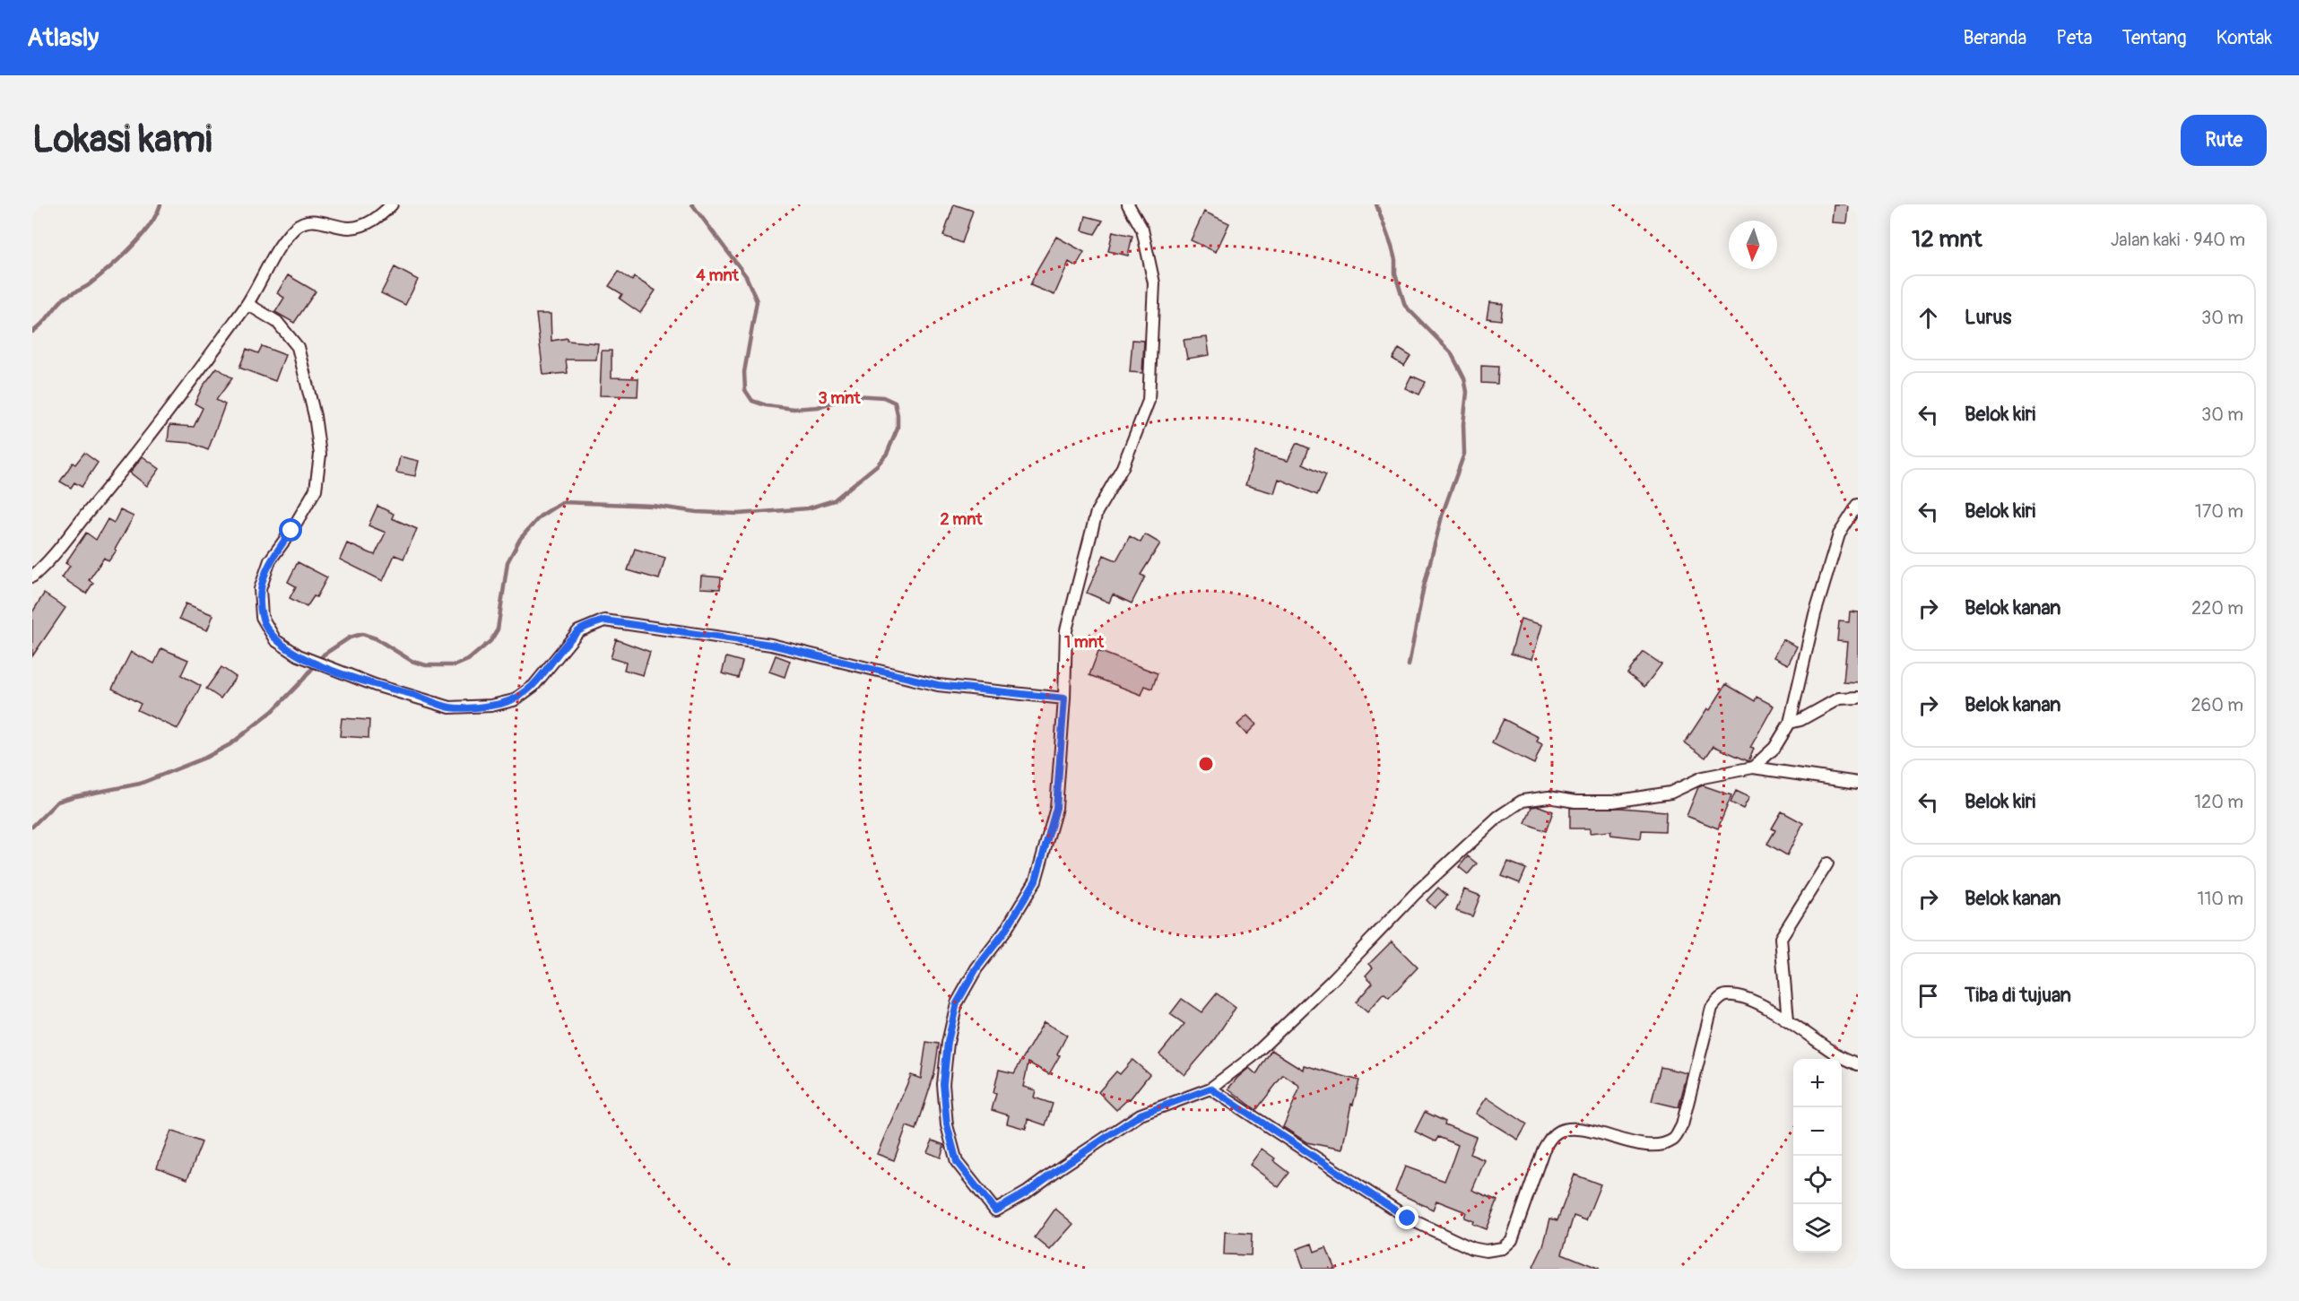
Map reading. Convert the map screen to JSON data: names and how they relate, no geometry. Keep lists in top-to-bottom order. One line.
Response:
{"north":"bottom","page":{"header":"Atlasly","nav":["Beranda","Peta","Tentang","Kontak"],"buttons":"Rute","title":"Lokasi kami","heading":["12 mnt","Jalan kaki · 940 m"],"list":[["Lurus","30 m"],["Belok kiri","30 m"],["Belok kiri","170 m"],["Belok kanan","220 m"],["Belok kanan","260 m"],["Belok kiri","120 m"],["Belok kanan","110 m"],"Tiba di tujuan"],"map_buttons":["+","−"]},"rings":["4 mnt","3 mnt","2 mnt","1 mnt"]}
